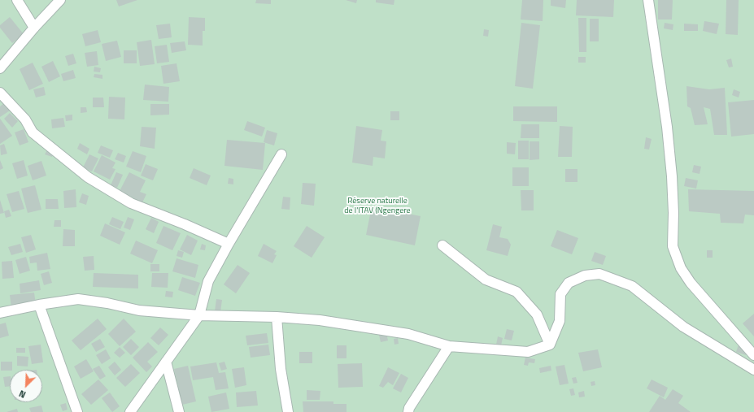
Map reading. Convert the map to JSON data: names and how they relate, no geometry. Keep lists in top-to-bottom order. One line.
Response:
{"parks":["Réserve naturelle de l'ITAV (Ngengere"],"north":"bottom left"}
